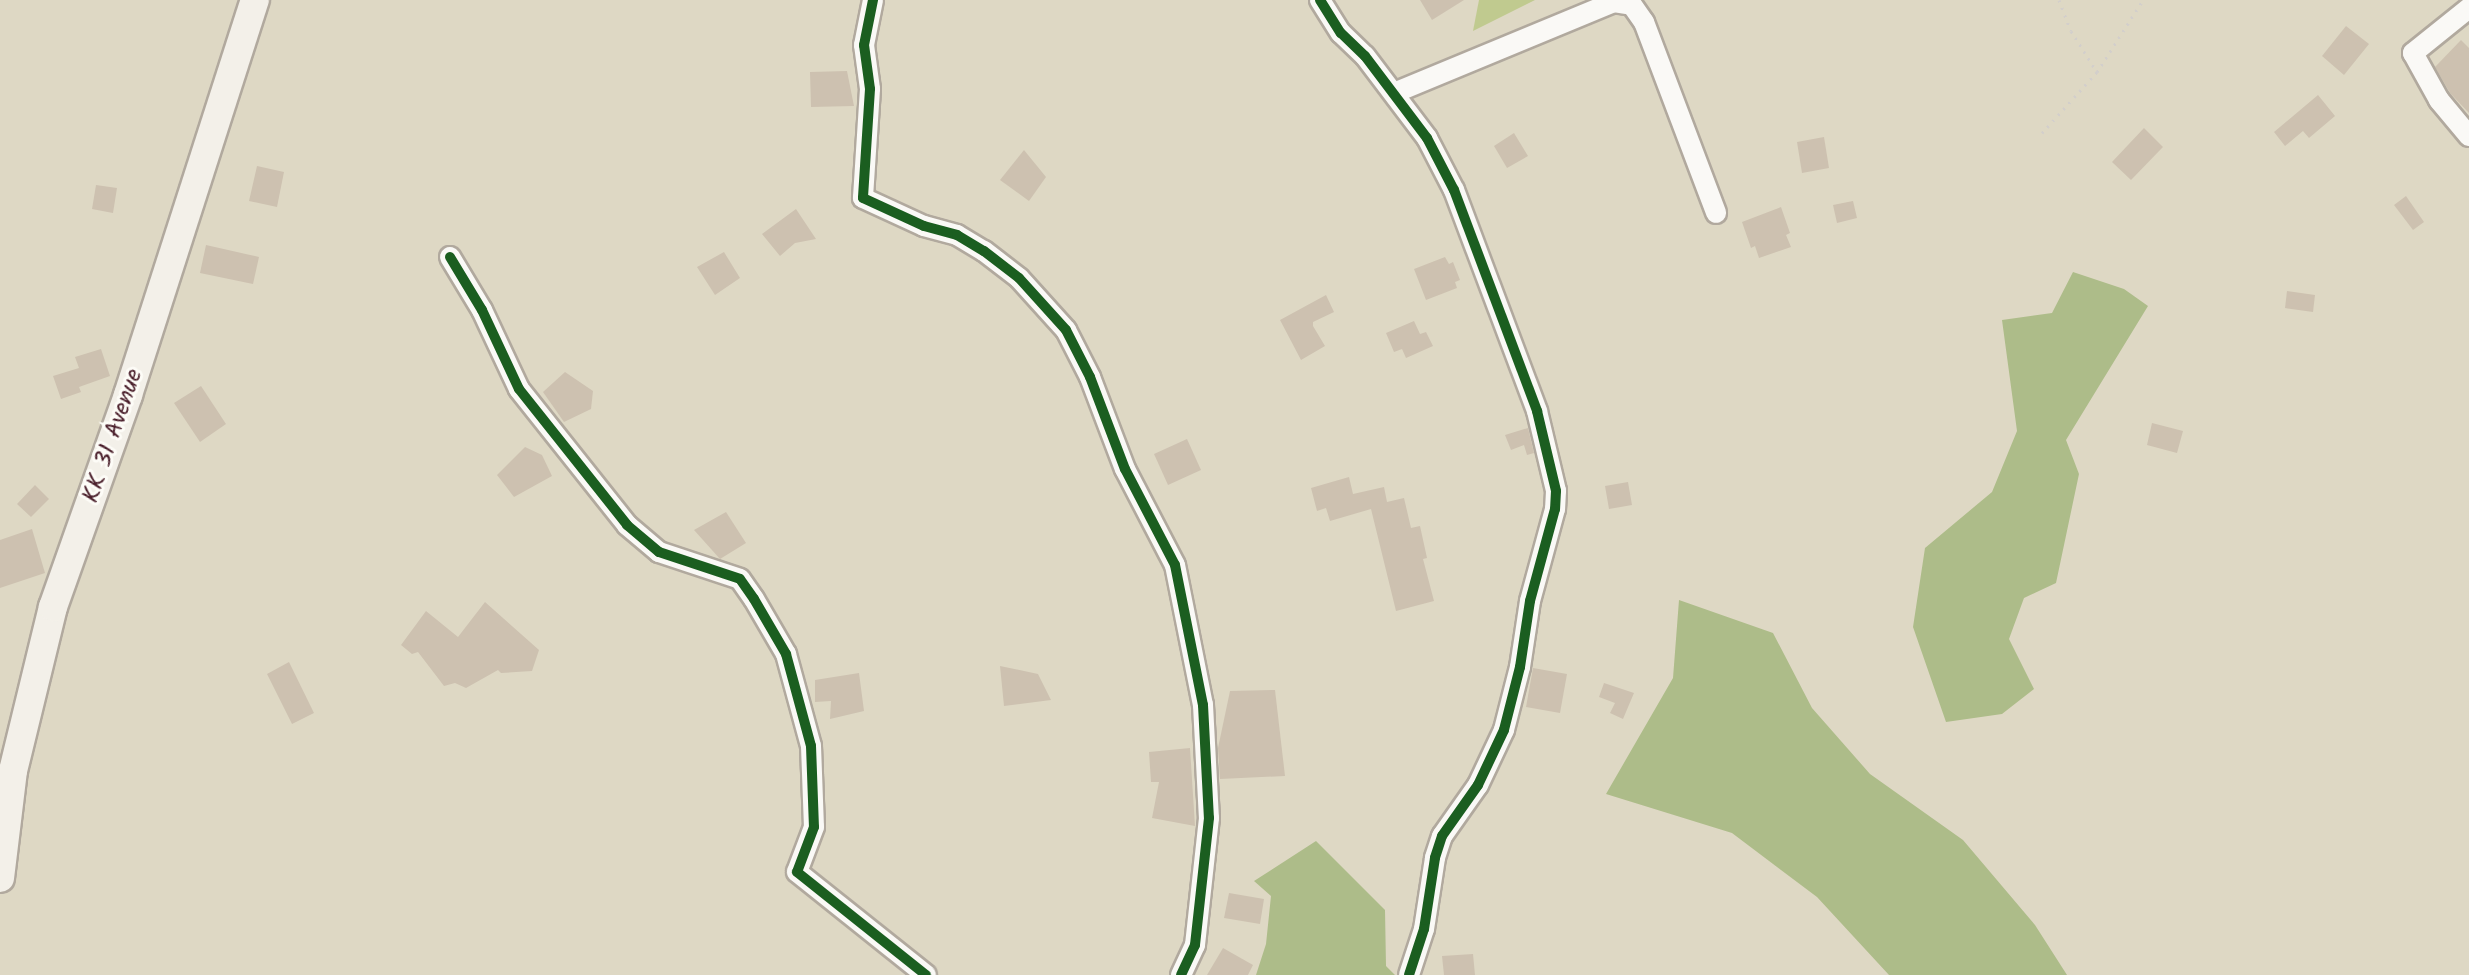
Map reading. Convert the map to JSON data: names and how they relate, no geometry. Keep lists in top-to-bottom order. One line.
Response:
{"streets":{"main road":["KK 31 Avenue"]}}
